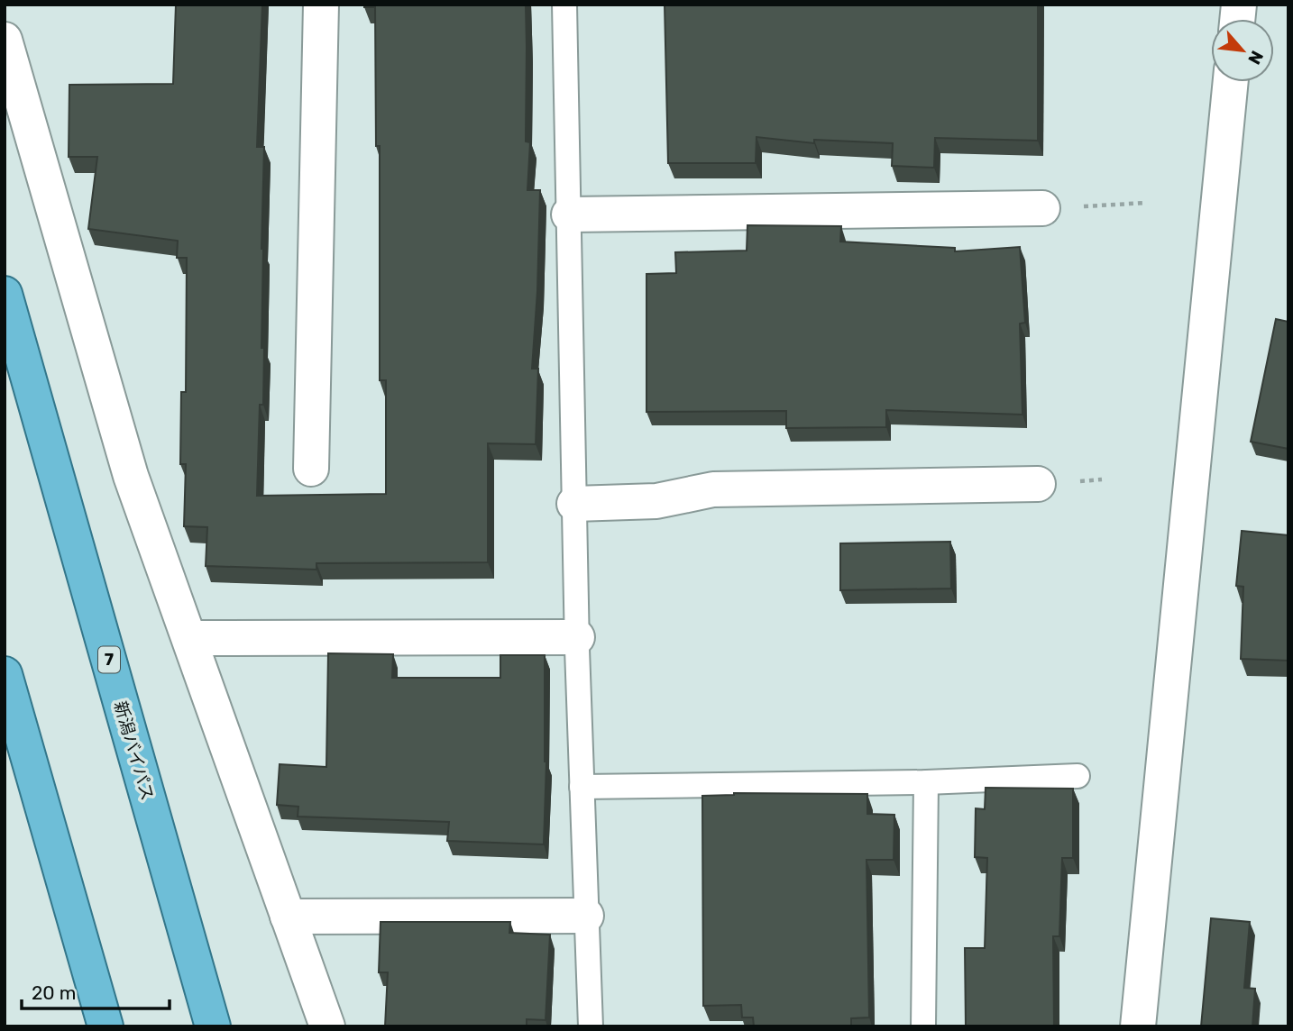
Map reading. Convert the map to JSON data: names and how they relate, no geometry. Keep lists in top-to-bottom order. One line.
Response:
{"streets":{"highway":["7","新潟バイパス"]},"scale_bar":"20 m","north":"bottom right"}
